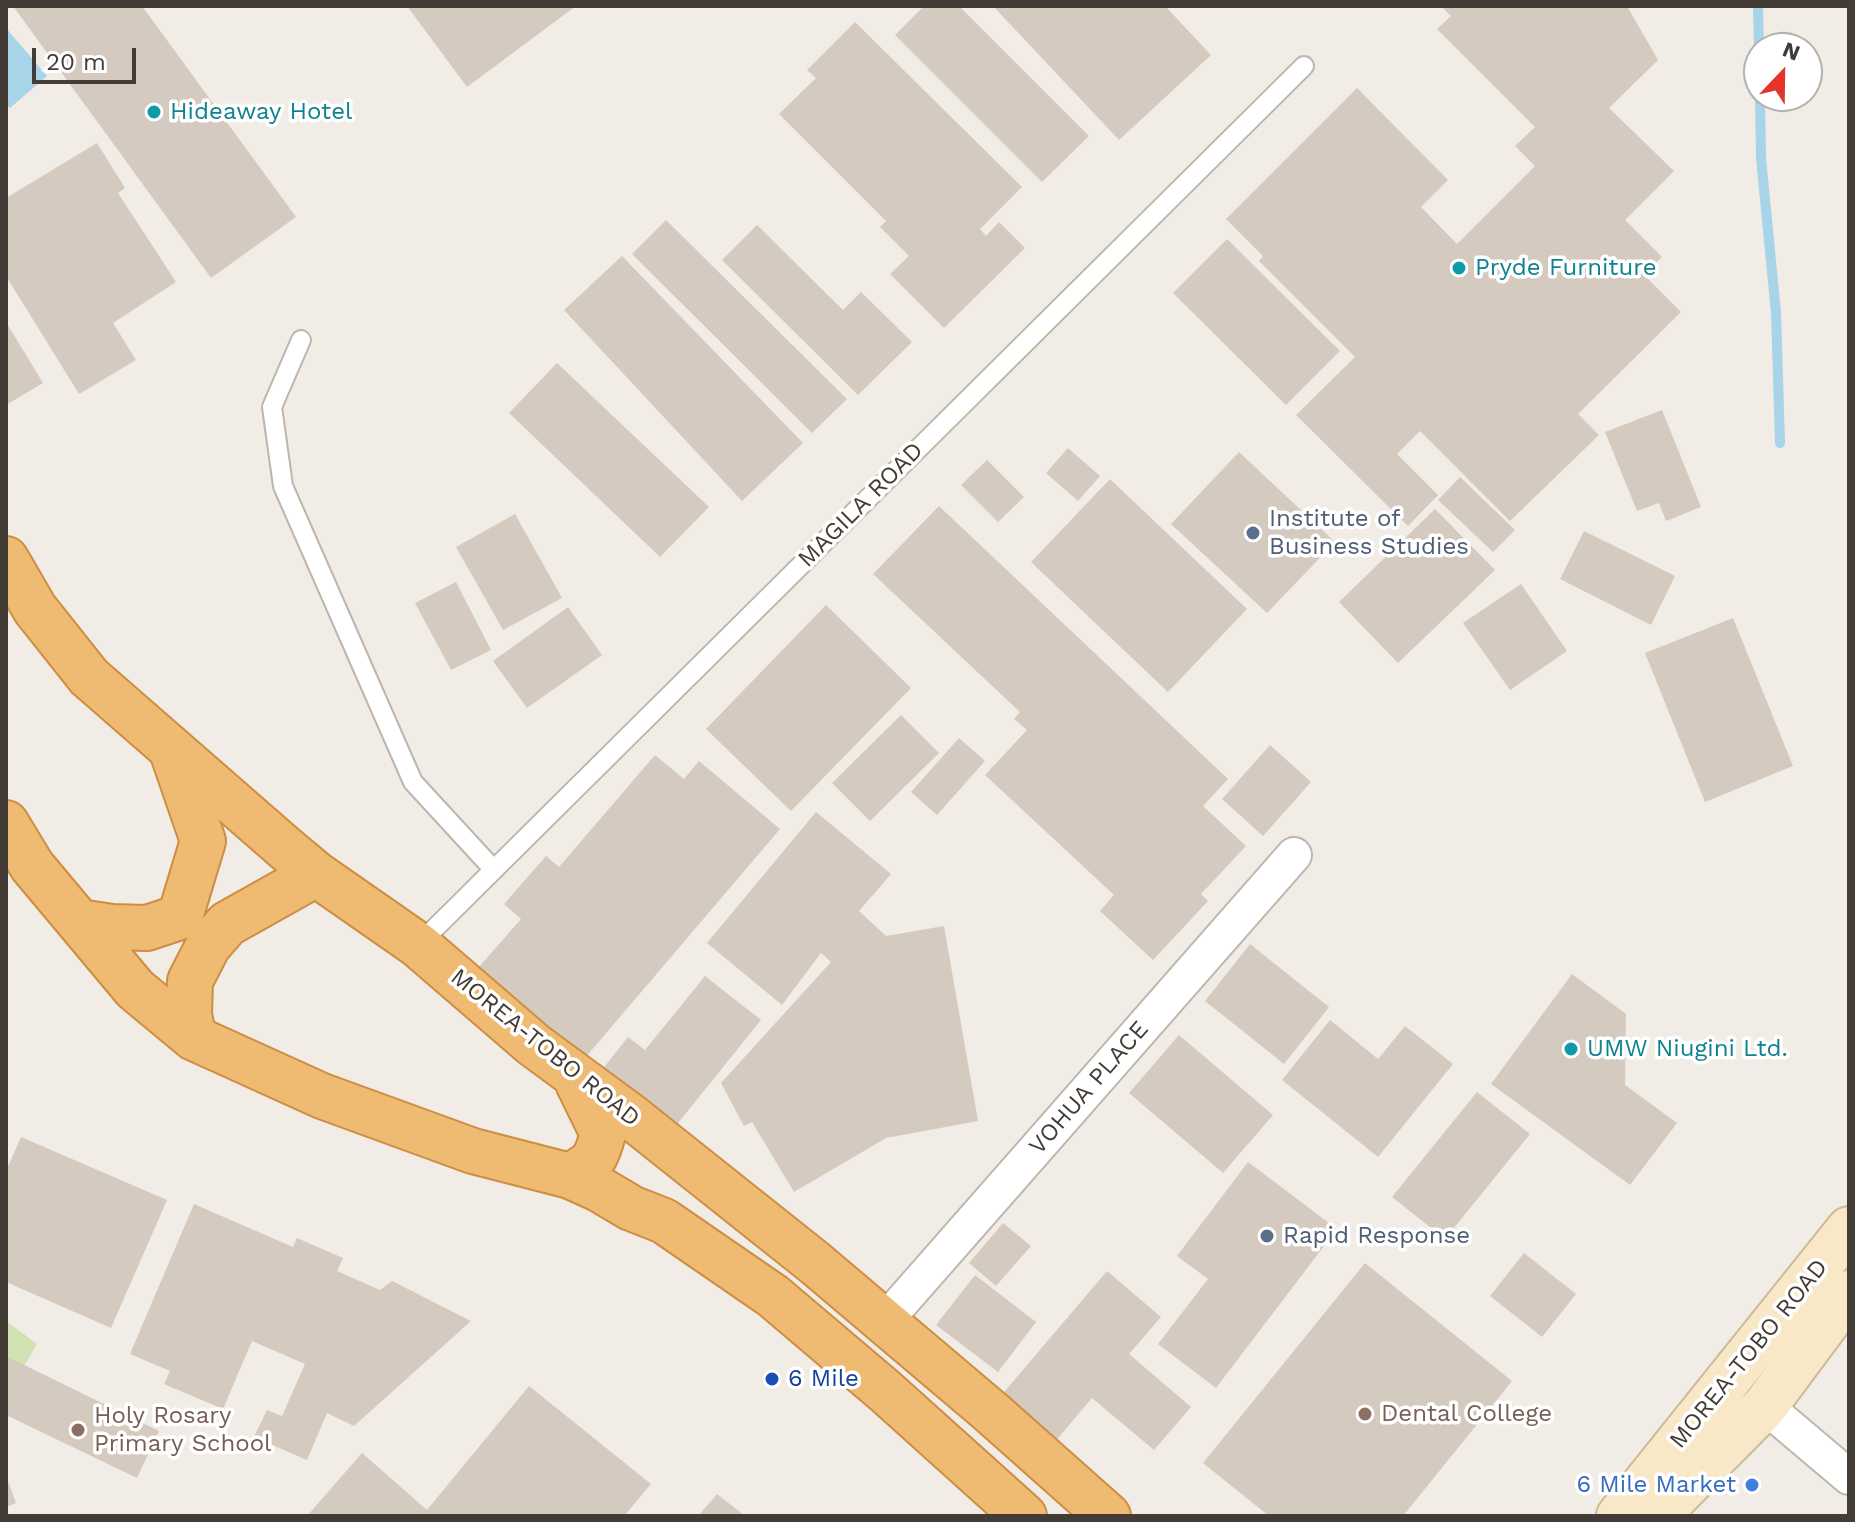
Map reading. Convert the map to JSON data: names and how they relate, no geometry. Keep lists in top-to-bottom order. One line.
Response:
{"streets":{"highway":["MOREA-TOBO ROAD"],"street":["VOHUA PLACE"],"lane":["MAGILA ROAD"]},"crossings":[["MAGILA ROAD","MOREA-TOBO ROAD"],["MOREA-TOBO ROAD","VOHUA PLACE"]],"places":["Hideaway Hotel","Pryde Furniture","Institute of Business Studies","UMW Niugini Ltd.","Rapid Response","6 Mile","Dental College","Holy Rosary Primary School","6 Mile Market"],"scale_bar":"20 m","north":"top"}
